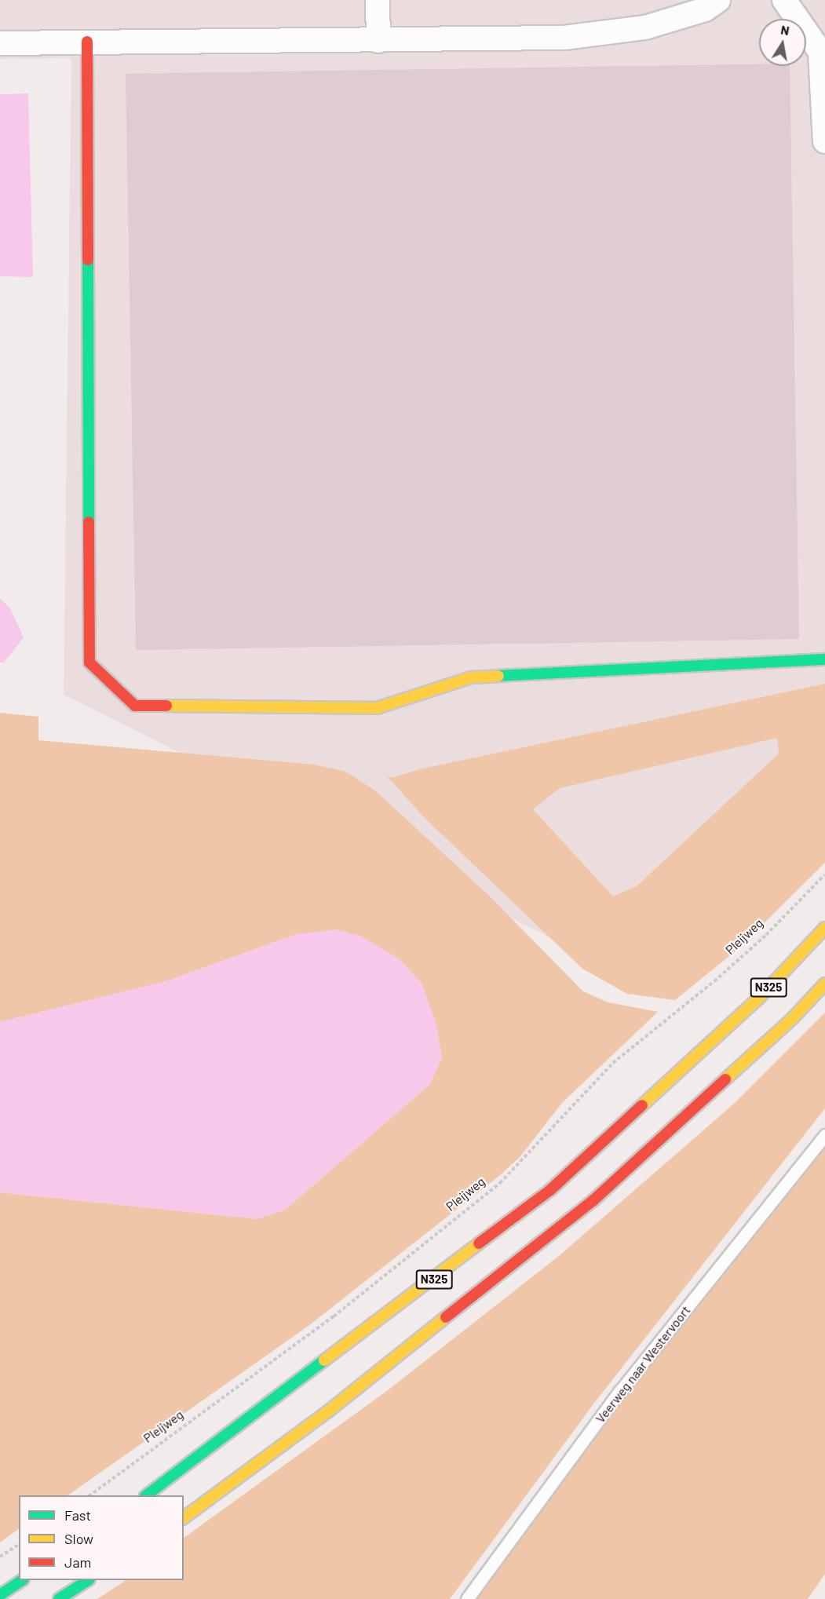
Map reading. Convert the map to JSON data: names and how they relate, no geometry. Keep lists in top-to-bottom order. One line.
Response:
{"streets":{"main road":["N325"],"lane":["Veerweg naar Westervoort"],"path":["Pleijweg"]},"legend":["Fast","Slow","Jam"],"north":"top"}
